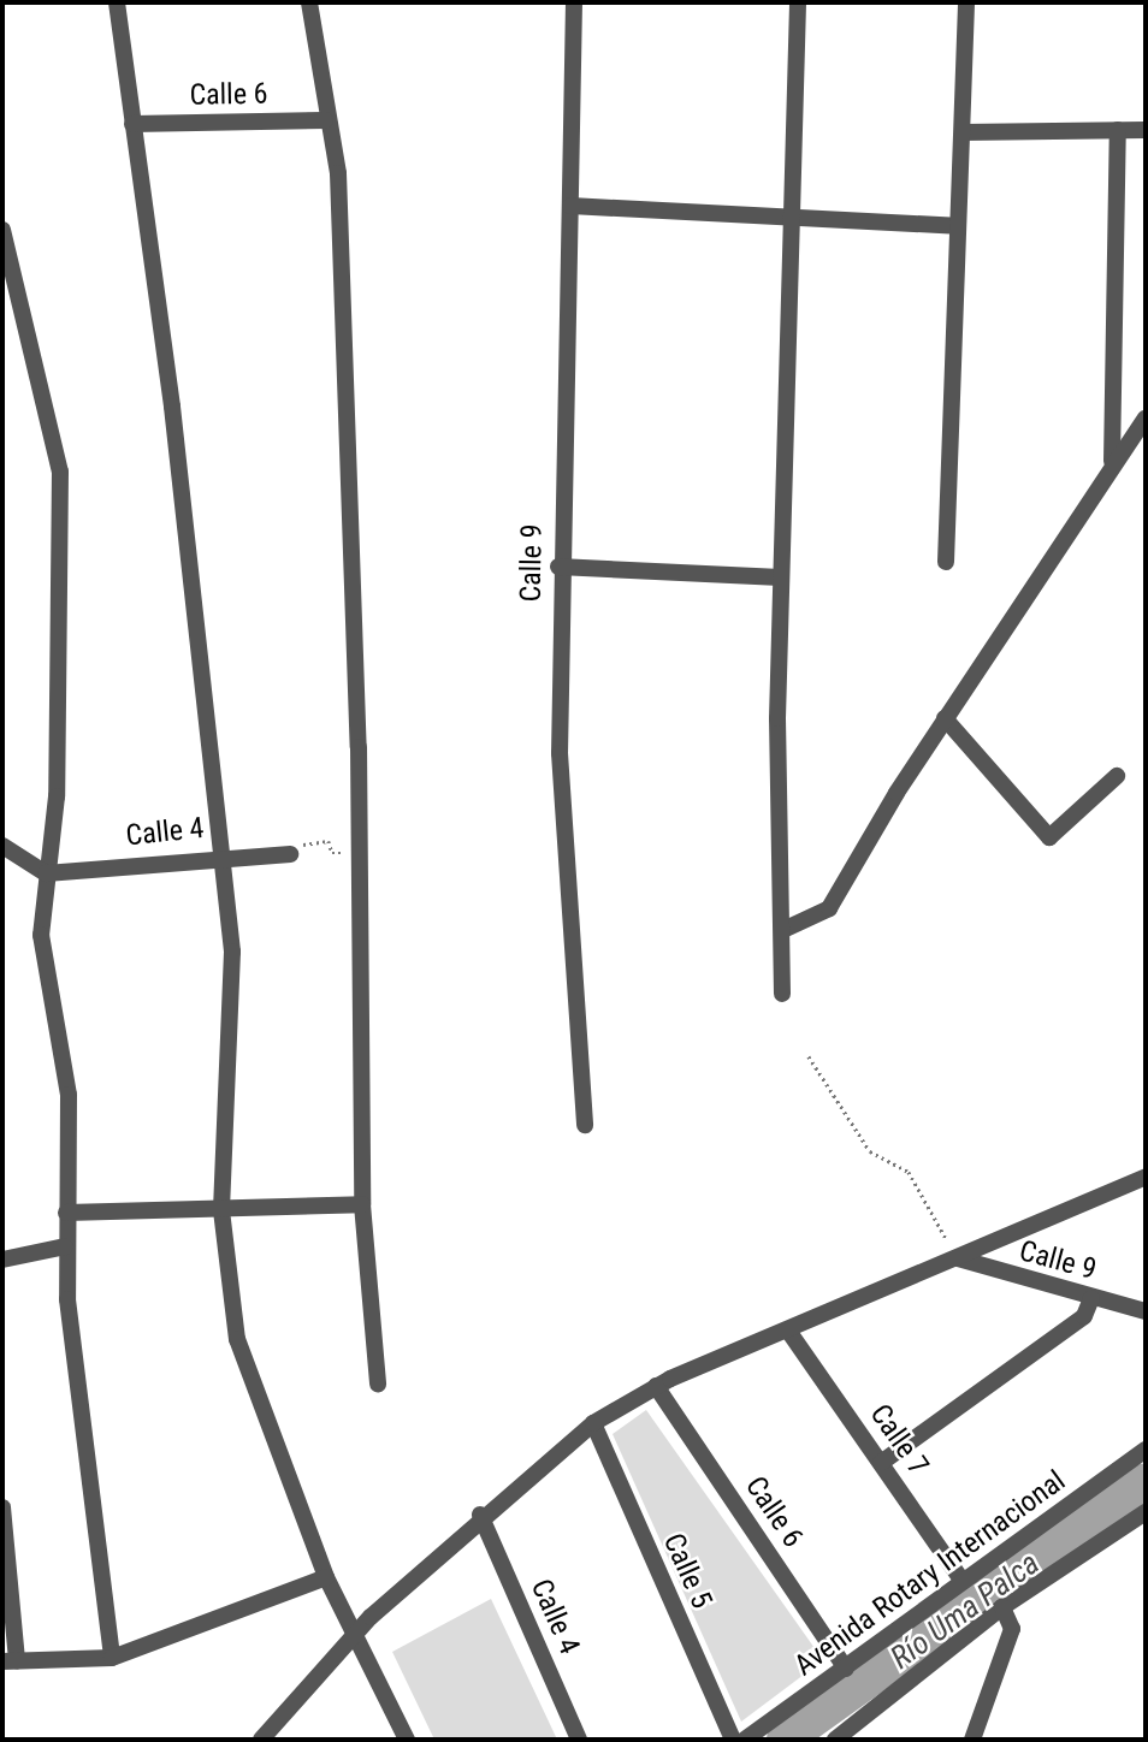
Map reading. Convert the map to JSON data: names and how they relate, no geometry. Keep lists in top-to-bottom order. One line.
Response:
{"streets":{"street":["Calle 6","Calle 9","Calle 4","Calle 7","Calle 5","Avenida Rotary Internacional"]},"crossings":[["Calle 6","Avenida Rotary Internacional"],["Calle 7","Avenida Rotary Internacional"]],"water":["Río Uma Palca"]}
